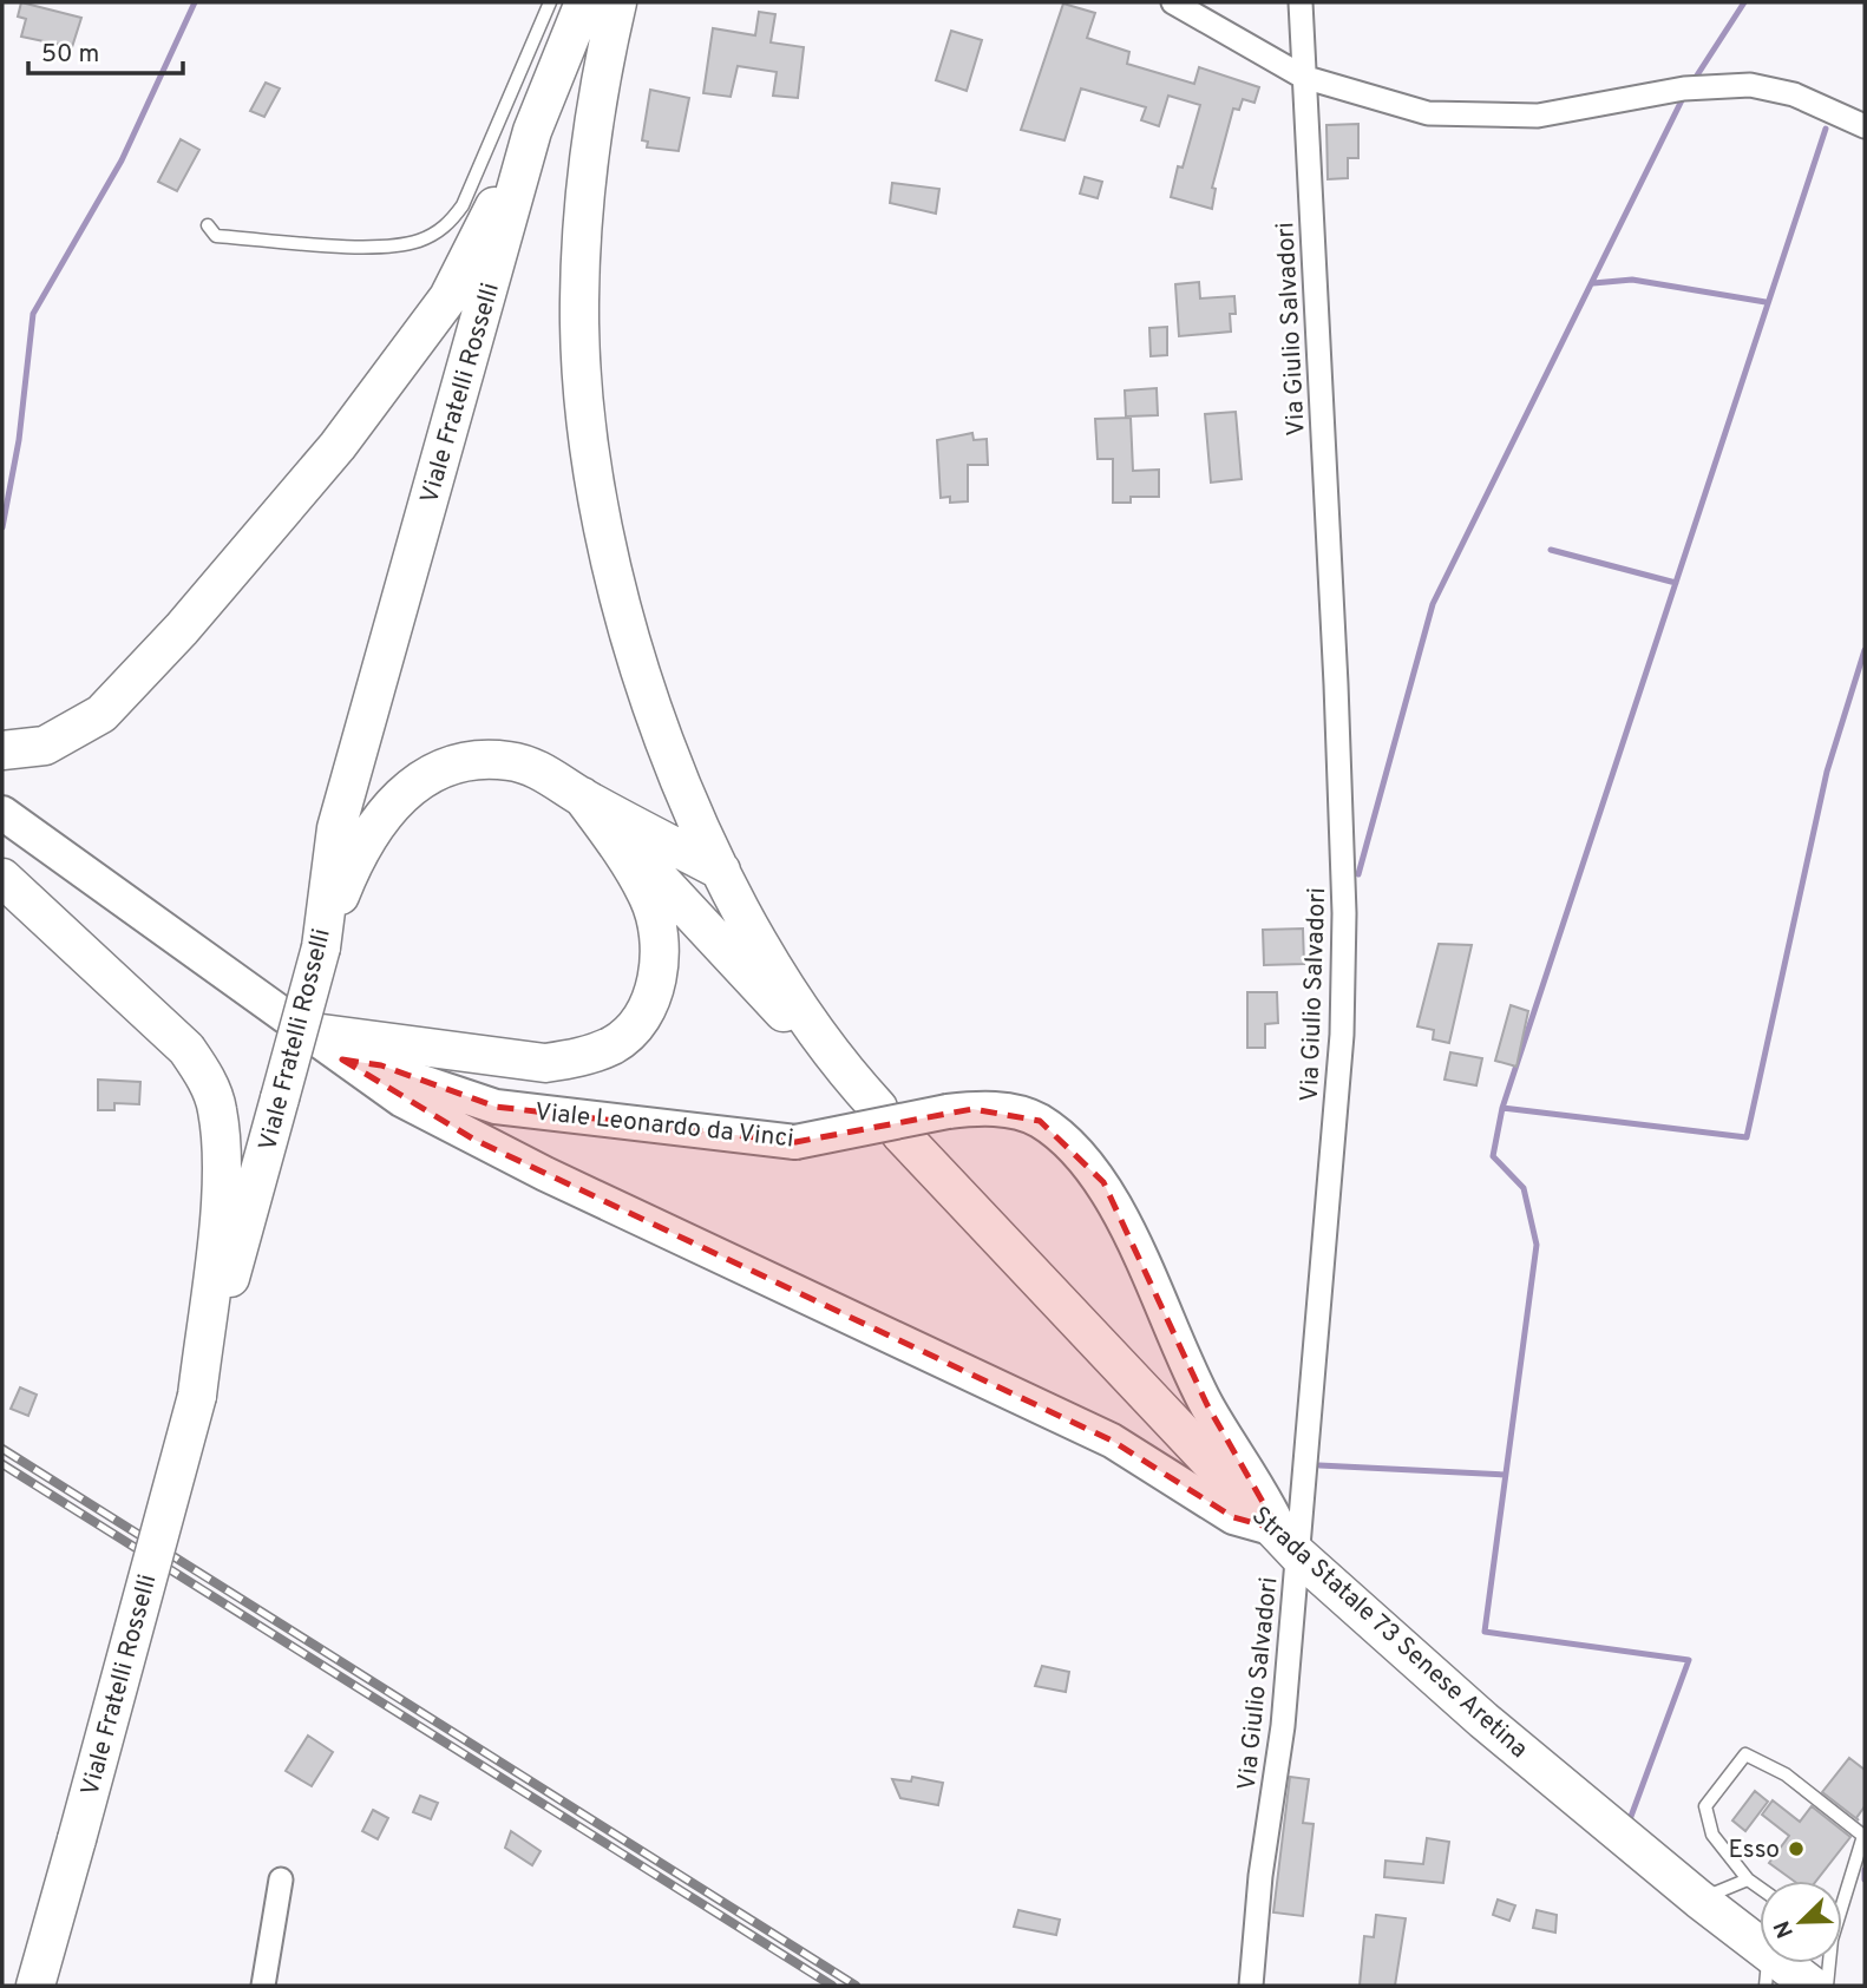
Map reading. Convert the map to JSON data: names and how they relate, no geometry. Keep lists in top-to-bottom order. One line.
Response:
{"streets":{"main road":["Viale Fratelli Rosselli","Viale Leonardo da Vinci","Strada Statale 73 Senese Aretina"],"street":["Via Giulio Salvadori"]},"crossings":[["Via Giulio Salvadori","Viale Leonardo da Vinci"],["Via Giulio Salvadori","Strada Statale 73 Senese Aretina"],["Viale Leonardo da Vinci","Strada Statale 73 Senese Aretina"]],"places":["Esso"],"scale_bar":"50 m","north":"bottom left"}
